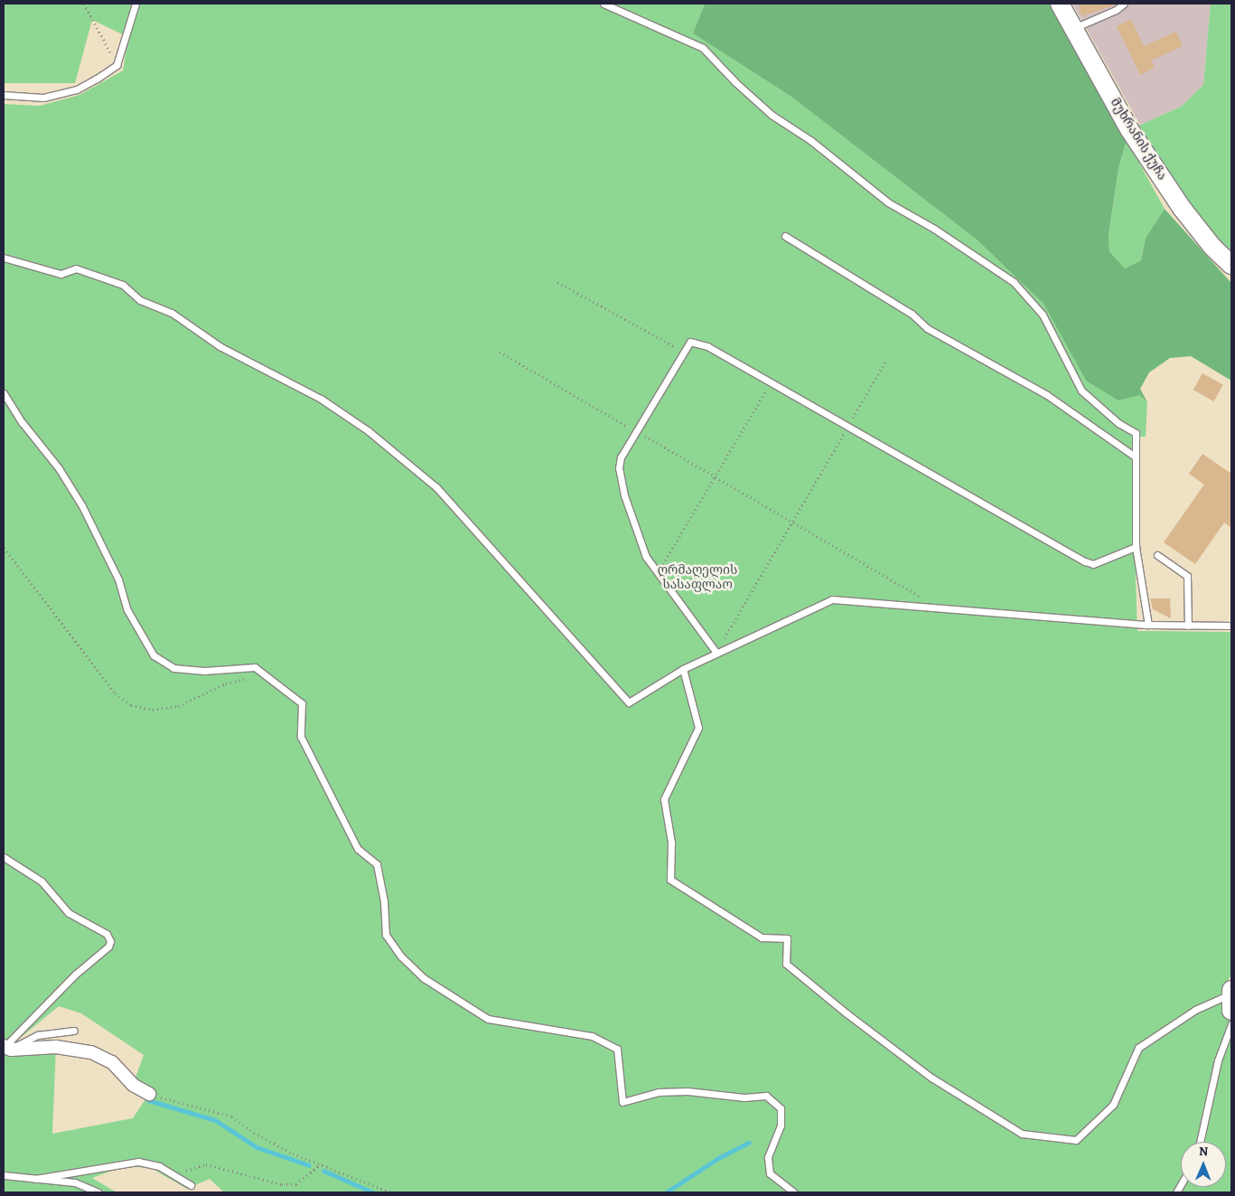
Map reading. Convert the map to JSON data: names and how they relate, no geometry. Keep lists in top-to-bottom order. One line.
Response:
{"streets":{"street":["მუხრანის ქუჩა"]},"parks":["ღრმაღელის სასაფლაო"],"north":"top"}
